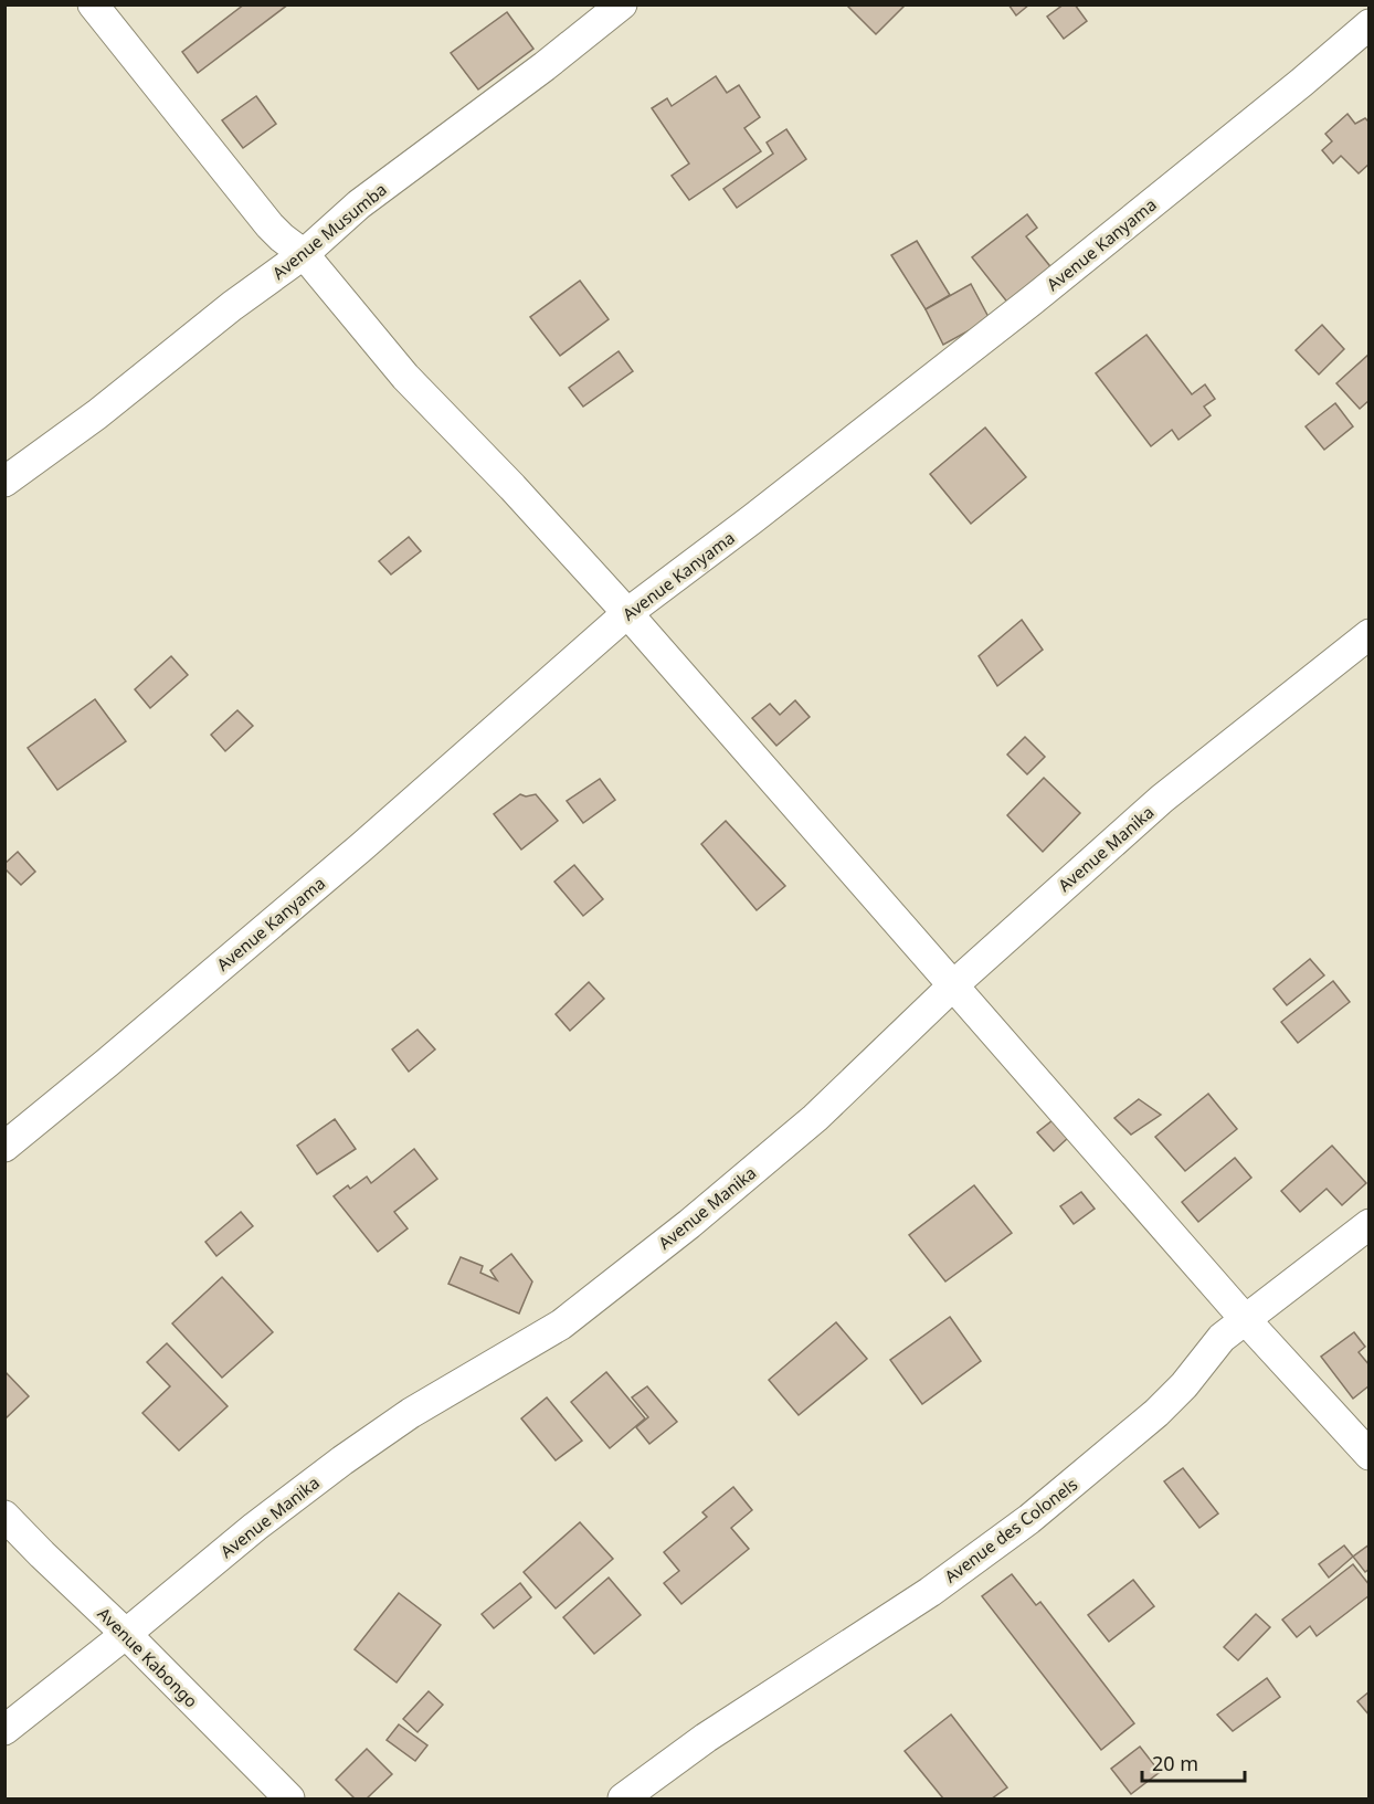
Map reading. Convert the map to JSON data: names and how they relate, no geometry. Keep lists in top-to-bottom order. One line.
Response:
{"streets":{"street":["Avenue Musumba","Avenue Kanyama","Avenue Manika","Avenue des Colonels","Avenue Kabongo"]},"crossings":[["Avenue Manika","Avenue Kabongo"]],"scale_bar":"20 m"}
